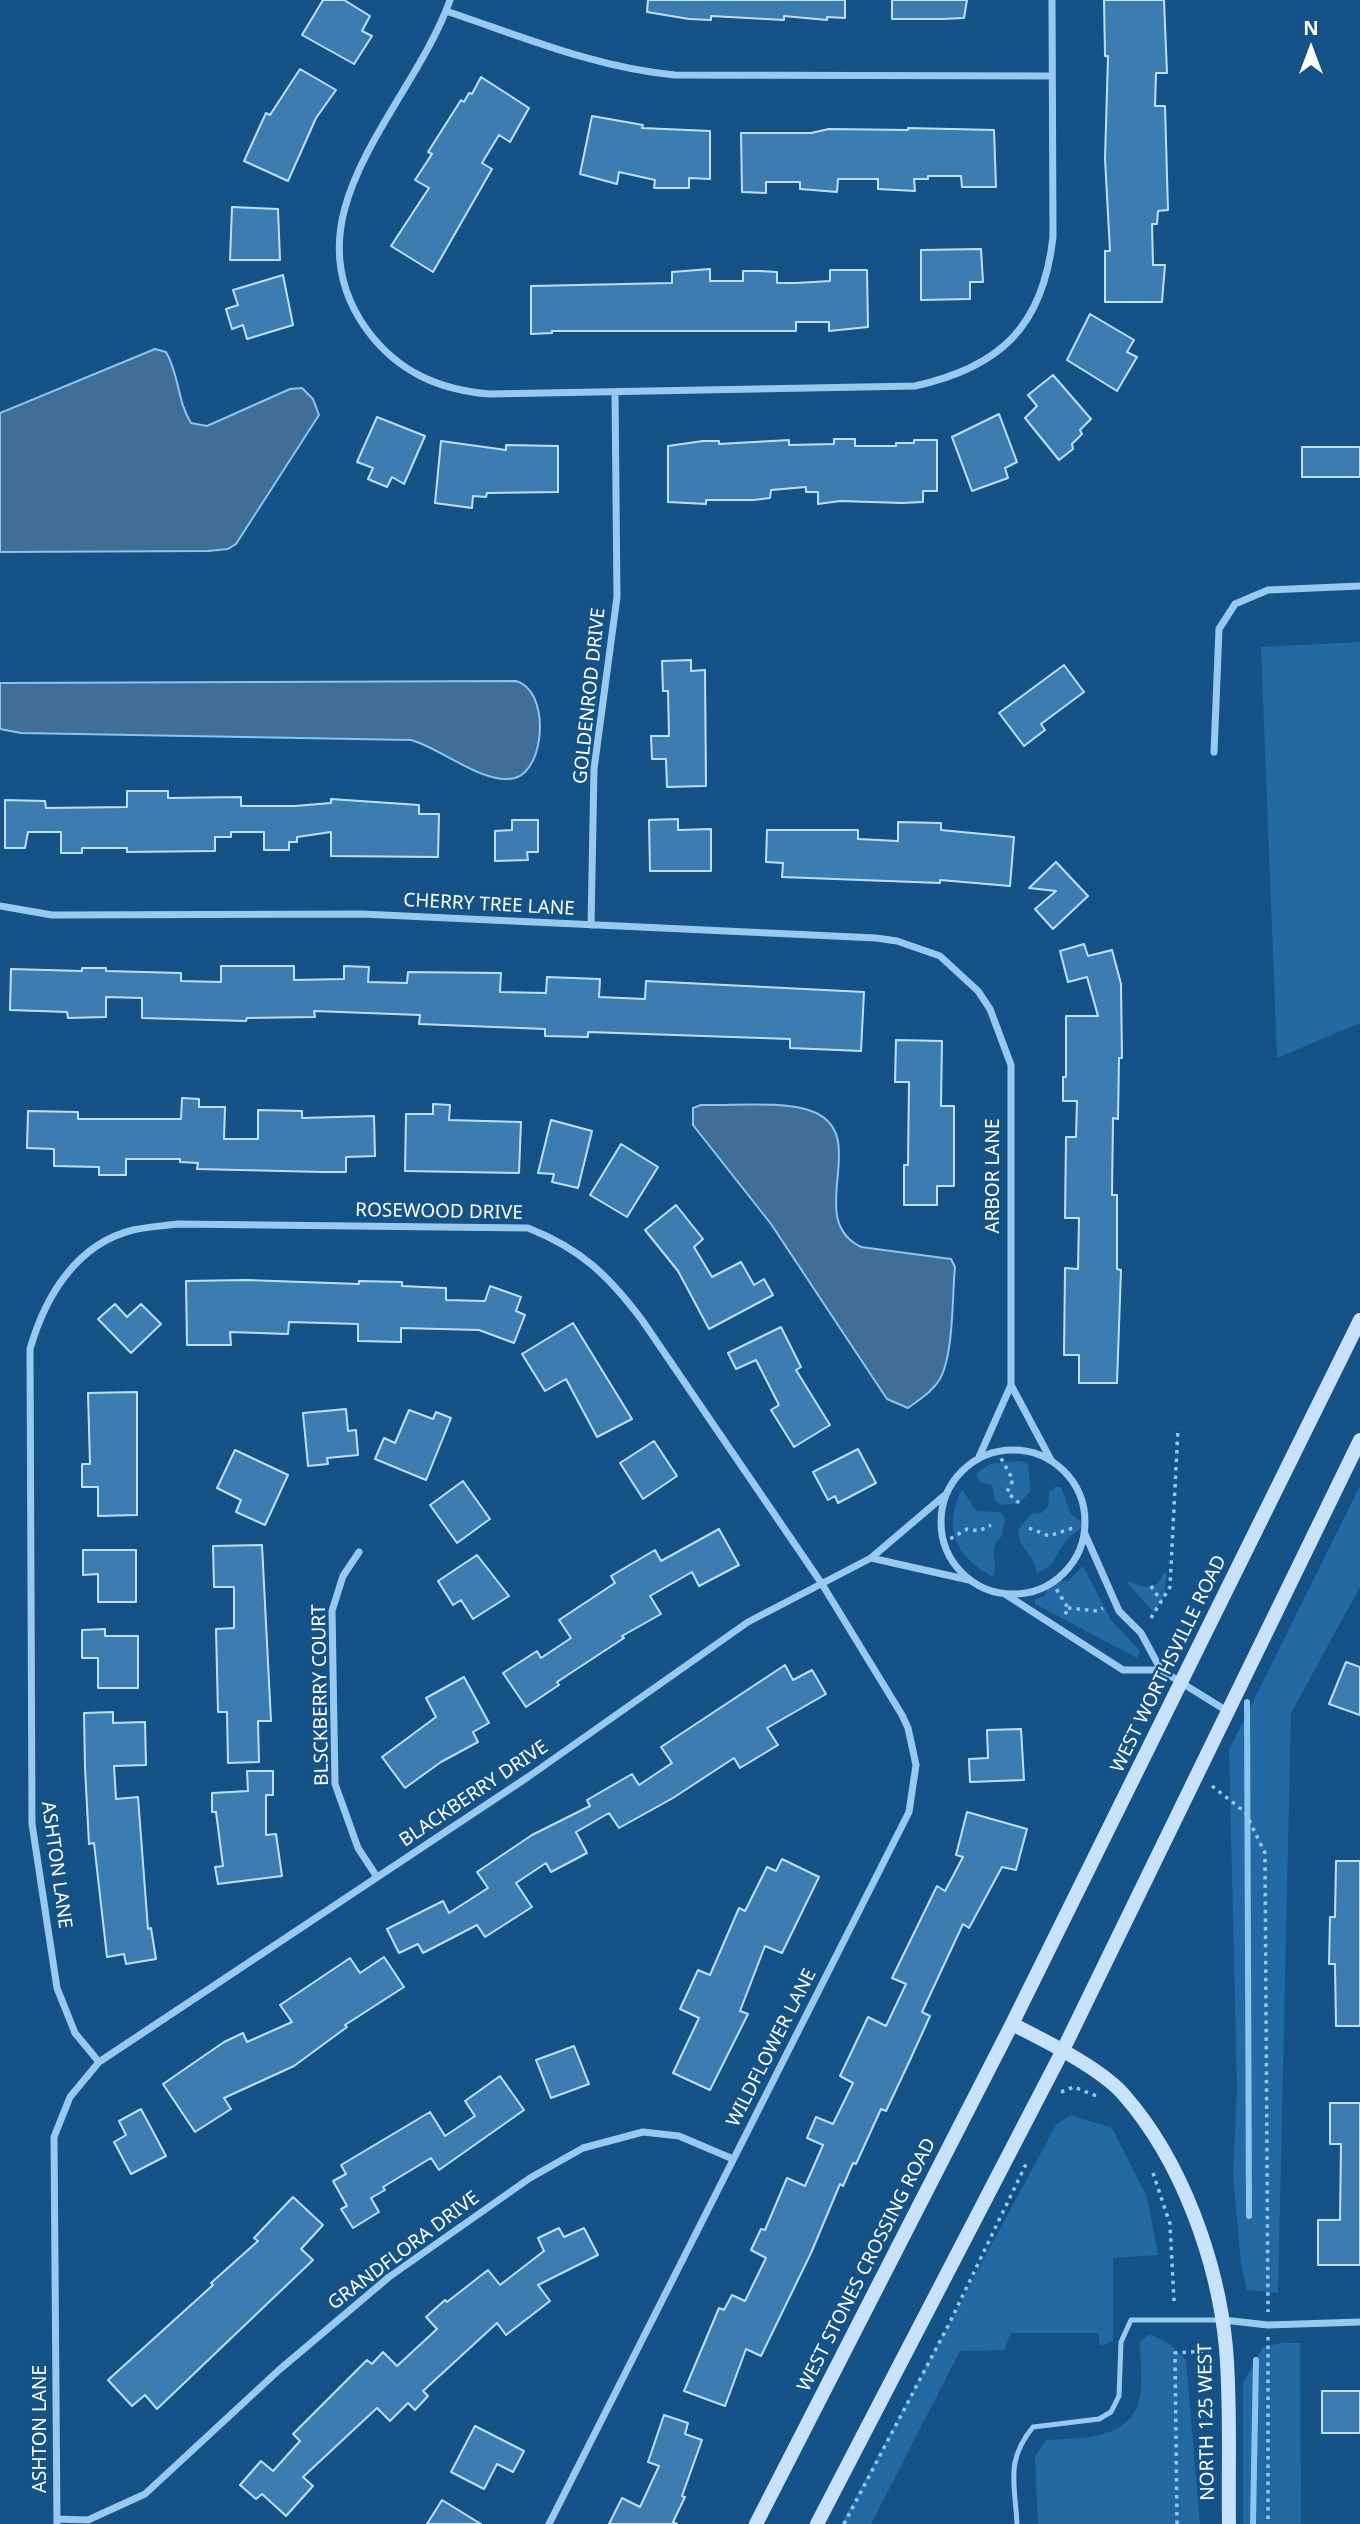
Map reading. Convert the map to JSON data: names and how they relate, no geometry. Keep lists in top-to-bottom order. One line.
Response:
{"streets":{"main road":["WEST WORTHSVILLE ROAD","WEST STONES CROSSING ROAD","NORTH 125 WEST"],"street":["GOLDENROD DRIVE","CHERRY TREE LANE","ARBOR LANE","ROSEWOOD DRIVE","BLSCKBERRY COURT","BLACKBERRY DRIVE","ASHTON LANE","WILDFLOWER LANE","GRANDFLORA DRIVE"]},"crossings":[["GOLDENROD DRIVE","CHERRY TREE LANE"],["CHERRY TREE LANE","ARBOR LANE"],["ARBOR LANE","BLACKBERRY DRIVE"],["ROSEWOOD DRIVE","BLACKBERRY DRIVE"],["ROSEWOOD DRIVE","ASHTON LANE"],["ROSEWOOD DRIVE","WILDFLOWER LANE"],["WEST WORTHSVILLE ROAD","WEST STONES CROSSING ROAD"],["WEST WORTHSVILLE ROAD","NORTH 125 WEST"],["BLSCKBERRY COURT","BLACKBERRY DRIVE"],["BLACKBERRY DRIVE","ASHTON LANE"],["BLACKBERRY DRIVE","WILDFLOWER LANE"],["ASHTON LANE","GRANDFLORA DRIVE"],["WILDFLOWER LANE","GRANDFLORA DRIVE"],["WEST STONES CROSSING ROAD","NORTH 125 WEST"]],"north":"top"}
